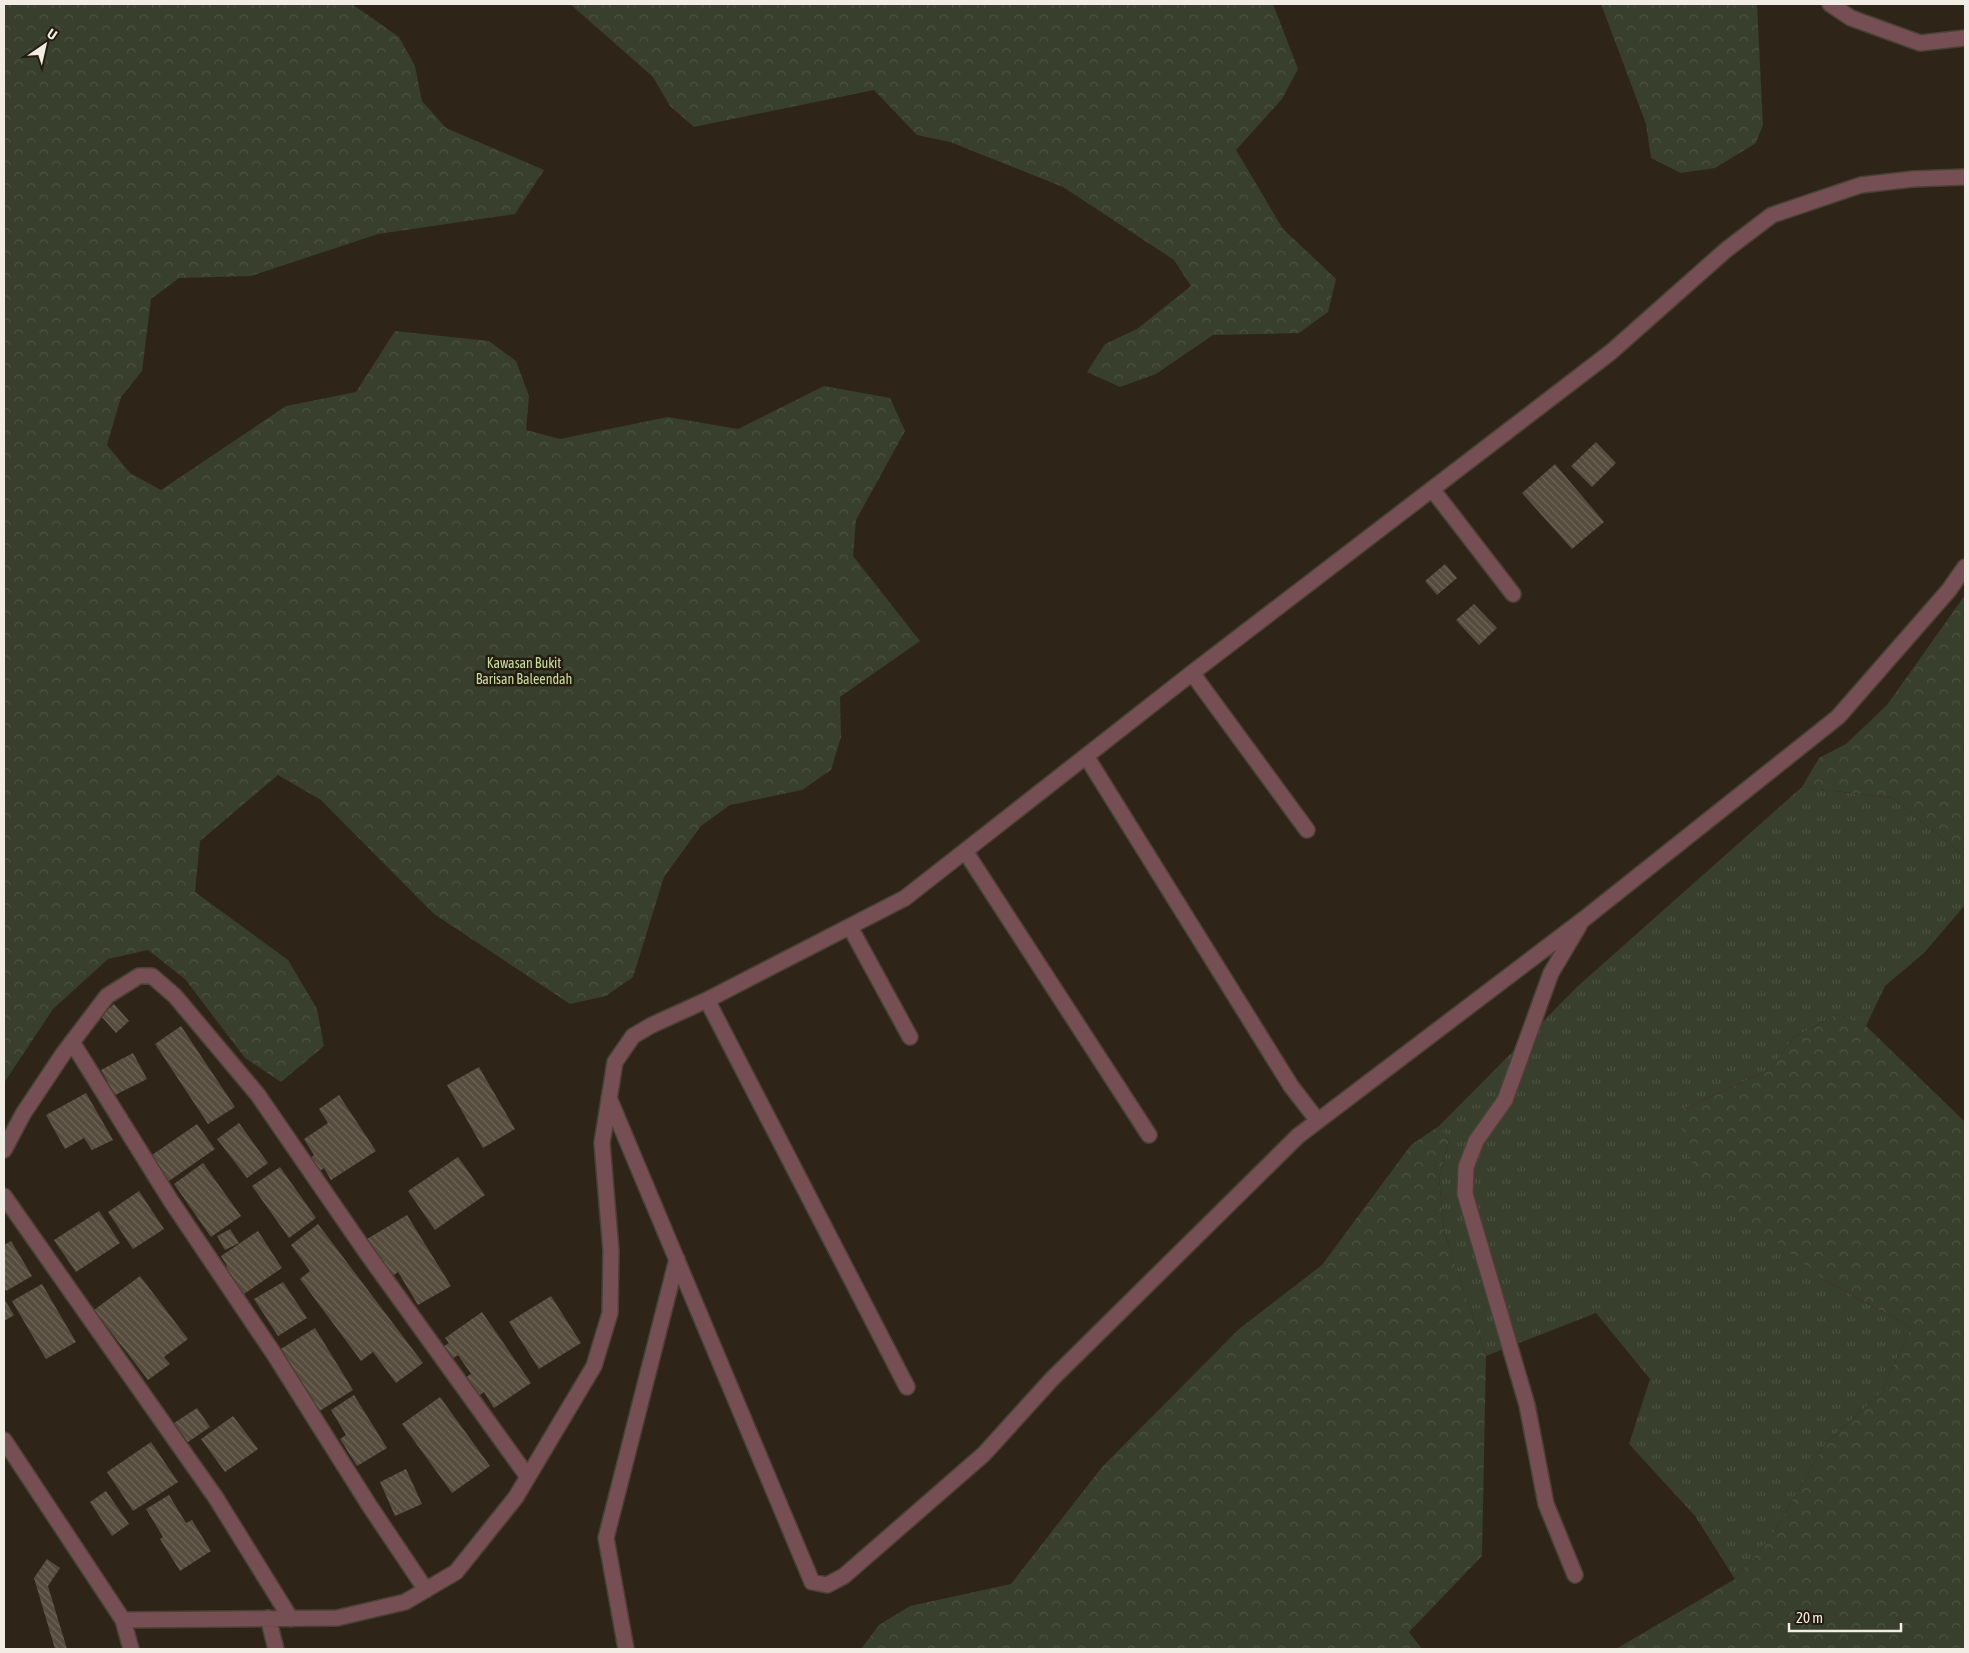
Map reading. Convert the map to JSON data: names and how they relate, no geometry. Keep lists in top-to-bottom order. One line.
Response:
{"parks":["Kawasan Bukit Barisan Baleendah"],"scale_bar":"20 m","north":"top right"}
